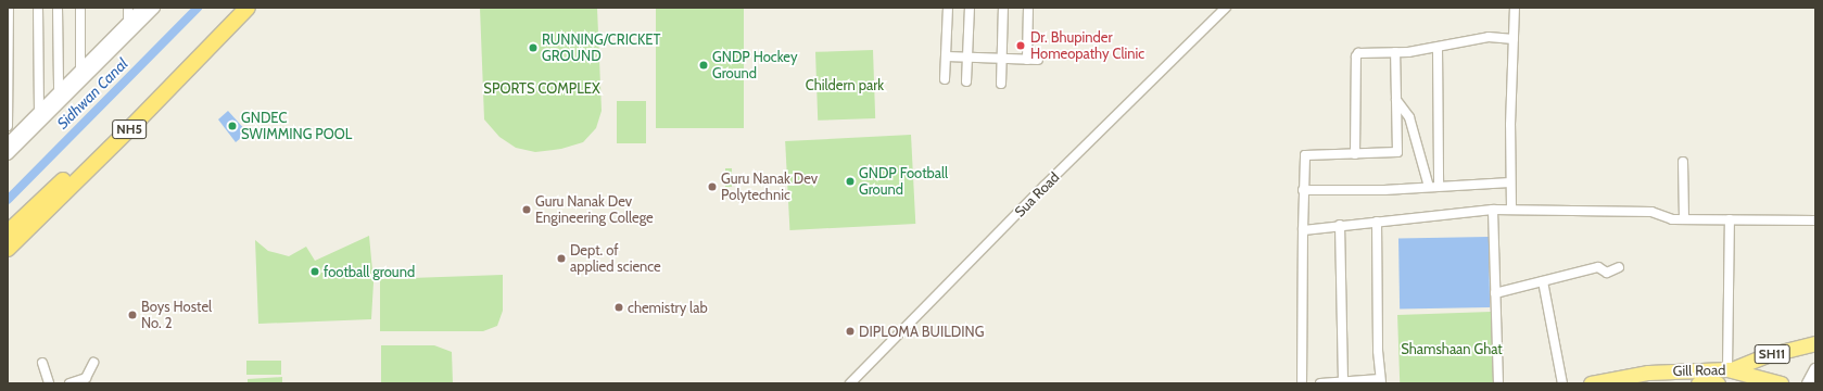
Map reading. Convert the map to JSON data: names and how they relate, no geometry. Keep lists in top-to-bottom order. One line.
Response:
{"streets":{"highway":["NH5"],"main road":["SH11","Gill Road"],"street":["Sua Road"]},"crossings":[["SH11","Gill Road"]],"water":["Sidhwan Canal"],"parks":["Childern park","SPORTS COMPLEX","Shamshaan Ghat"],"places":["Dr. Bhupinder Homeopathy Clinic","RUNNING/CRICKET GROUND","GNDP Hockey Ground","GNDEC SWIMMING POOL","GNDP Football Ground","Guru Nanak Dev Polytechnic","Guru Nanak Dev Engineering College","Dept. of applied science","football ground","chemistry lab","Boys Hostel No. 2","DIPLOMA BUILDING"]}
